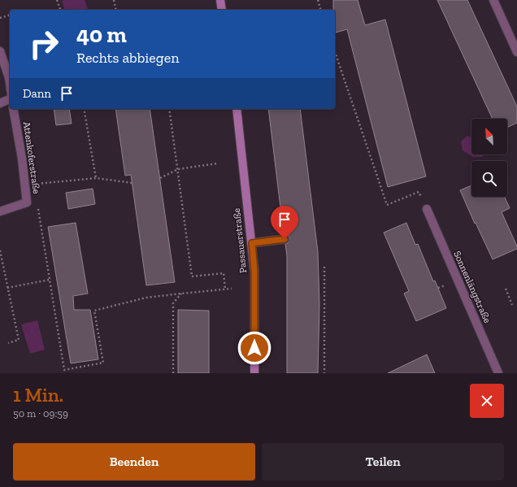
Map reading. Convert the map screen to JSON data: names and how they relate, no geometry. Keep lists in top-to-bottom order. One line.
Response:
{"streets":{"street":["Attenkoferstraße","Passauerstraße","Sonnenlängstraße"]},"north":"top left","page":{"turn":["40 m","Rechts abbiegen"],"then":"Dann","heading":["1 Min.","50 m · 09:59"],"buttons":["Beenden","Teilen"]}}
